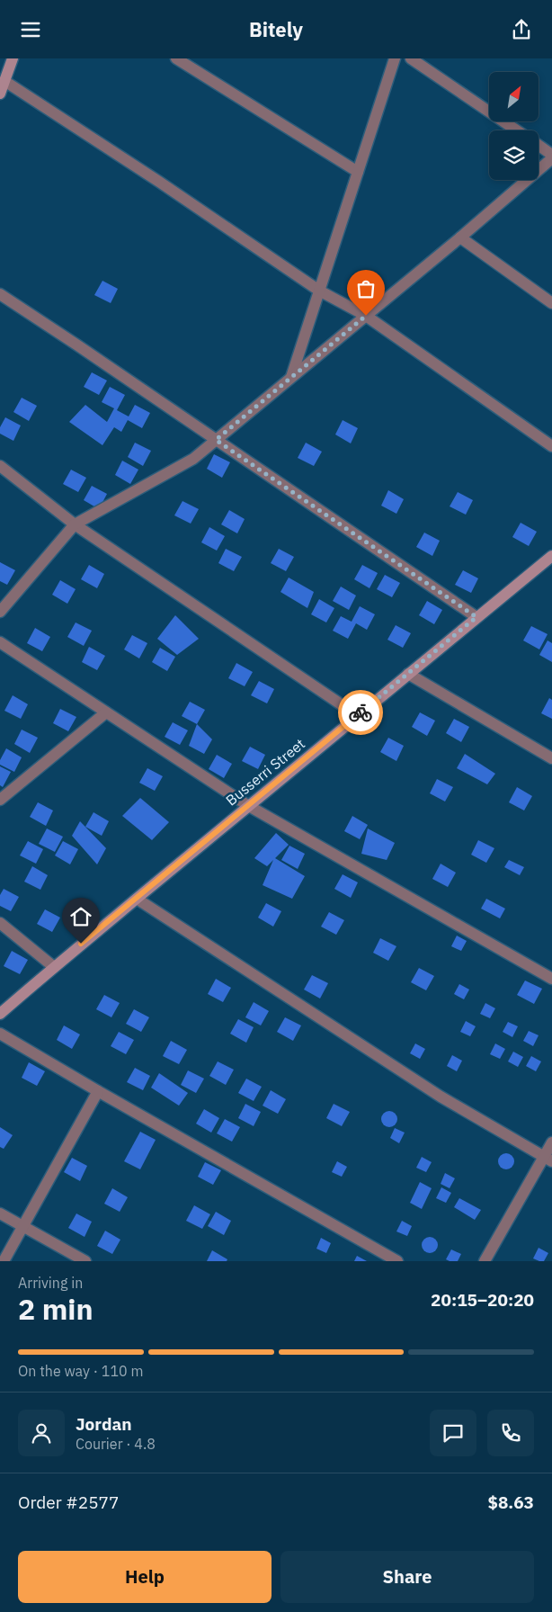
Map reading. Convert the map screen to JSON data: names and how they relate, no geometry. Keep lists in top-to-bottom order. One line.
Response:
{"streets":{"main road":["Busserri Street"]},"north":"top right","page":{"header":"Bitely","heading":["2 min","Arriving in","20:15–20:20"],"panel":["Jordan","Courier · 4.8","Order #2577","$8.63"],"bar":"On the way · 110 m","buttons":["Help","Share"]}}
